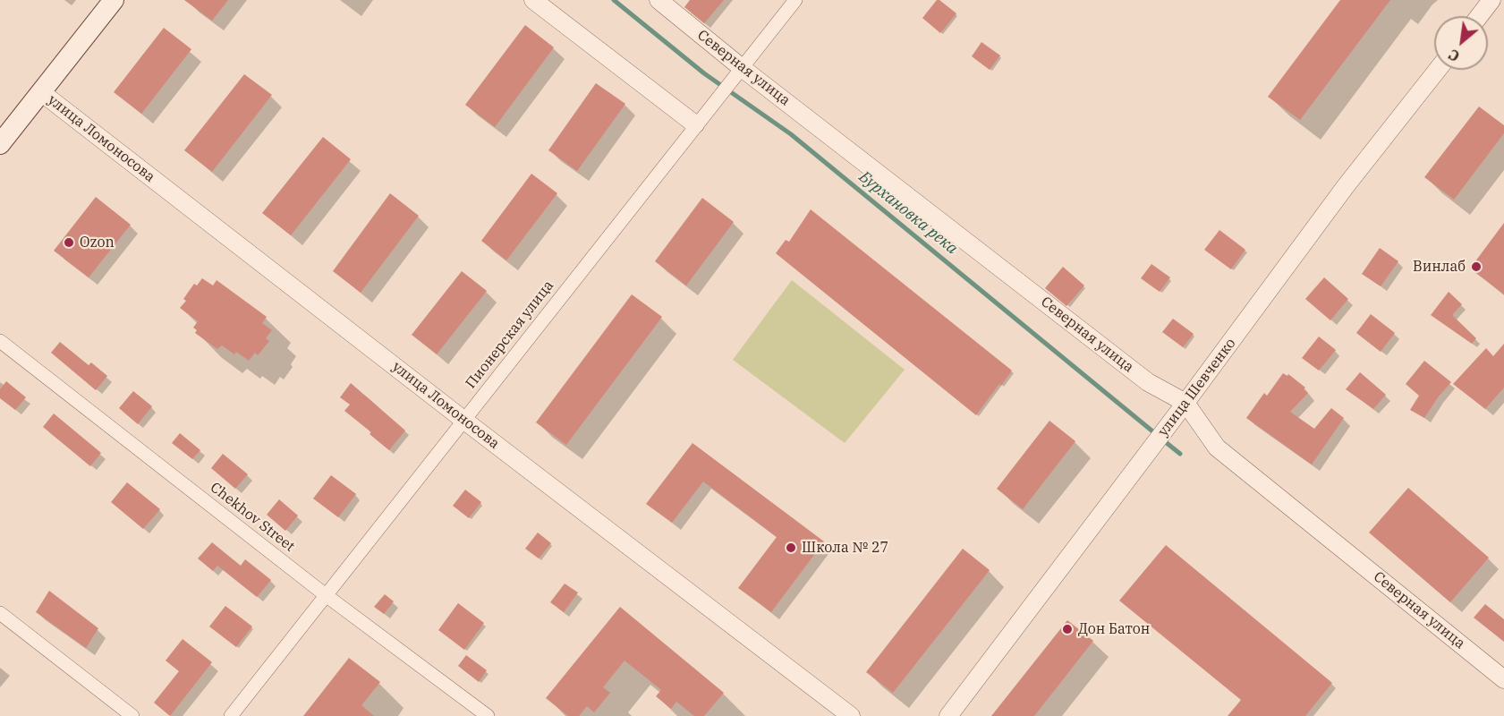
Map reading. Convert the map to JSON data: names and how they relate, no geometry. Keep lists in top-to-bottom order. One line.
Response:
{"streets":{"street":["Северная улица","улица Ломоносова","Пионерская улица","улица Шевченко","Chekhov Street"]},"crossings":[["Северная улица","Пионерская улица"],["Северная улица","улица Шевченко"],["улица Ломоносова","Пионерская улица"],["Пионерская улица","Chekhov Street"]],"water":["Бурхановка река"],"places":["Ozon","Винлаб","Школа № 27","Дон Батон"],"north":"bottom left"}
